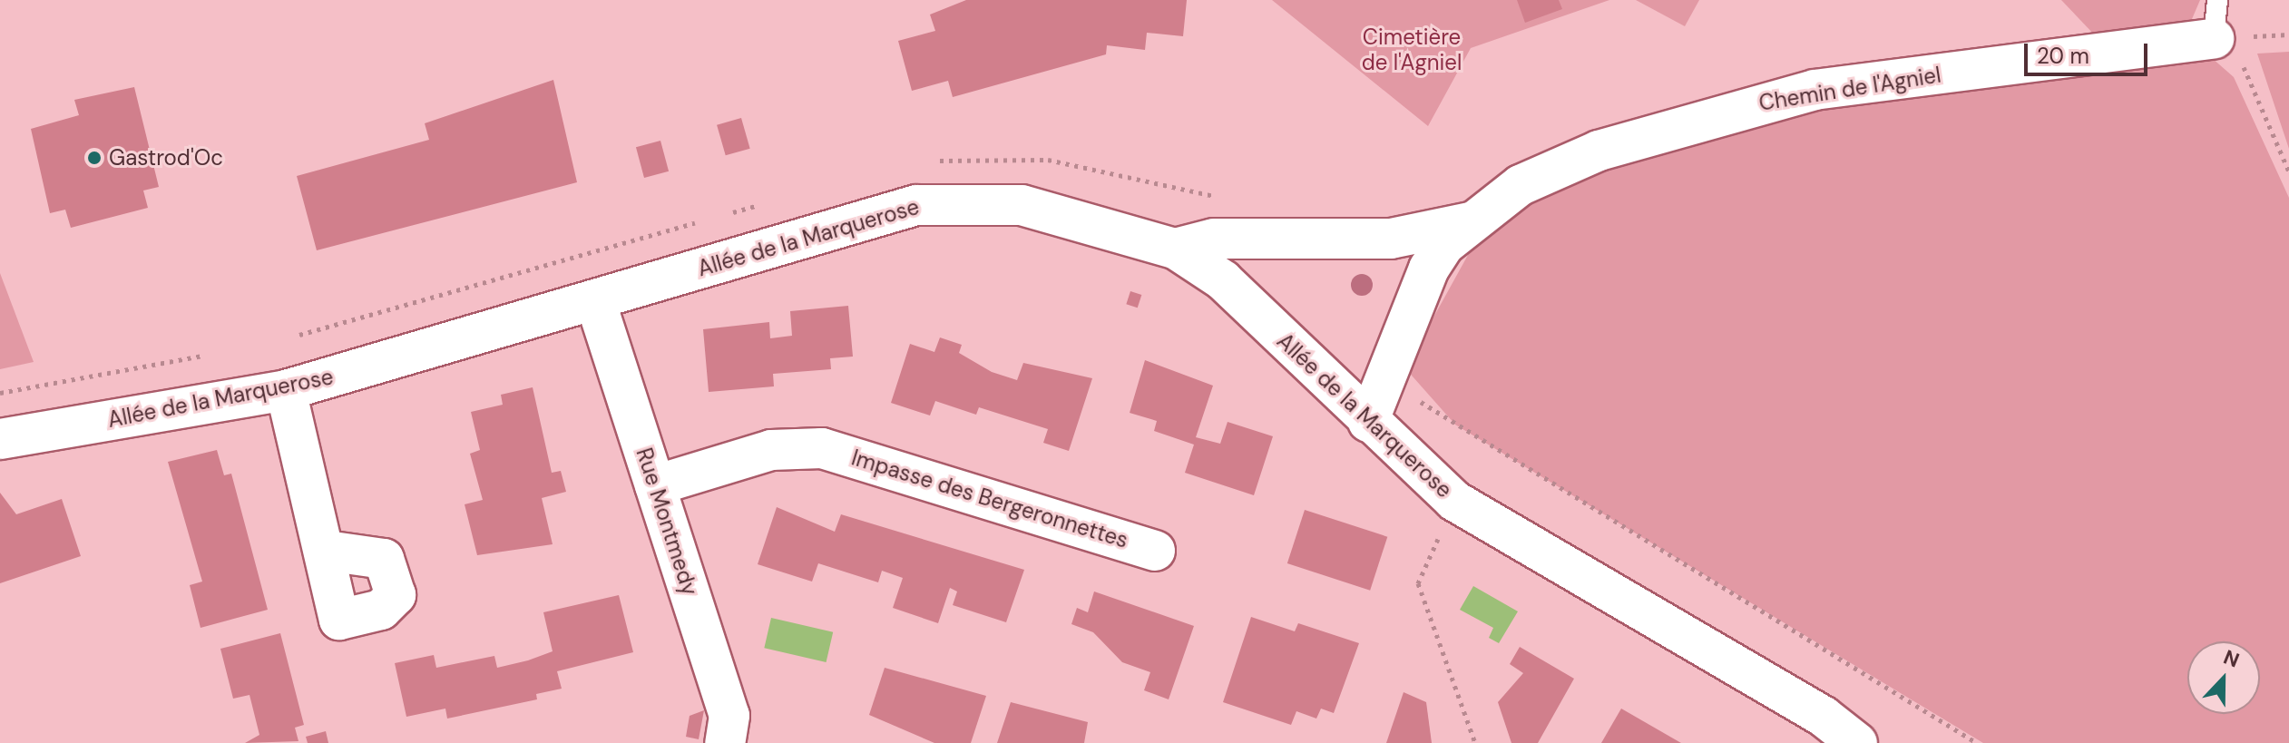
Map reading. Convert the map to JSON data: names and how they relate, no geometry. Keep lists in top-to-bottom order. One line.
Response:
{"streets":{"street":["Chemin de l'Agniel","Allée de la Marquerose","Impasse des Bergeronnettes","Rue Montmedy"]},"crossings":[["Chemin de l'Agniel","Allée de la Marquerose"],["Allée de la Marquerose","Rue Montmedy"],["Impasse des Bergeronnettes","Rue Montmedy"]],"parks":["Cimetière de l'Agniel"],"places":["Gastrod'Oc"],"scale_bar":"20 m","north":"top"}
